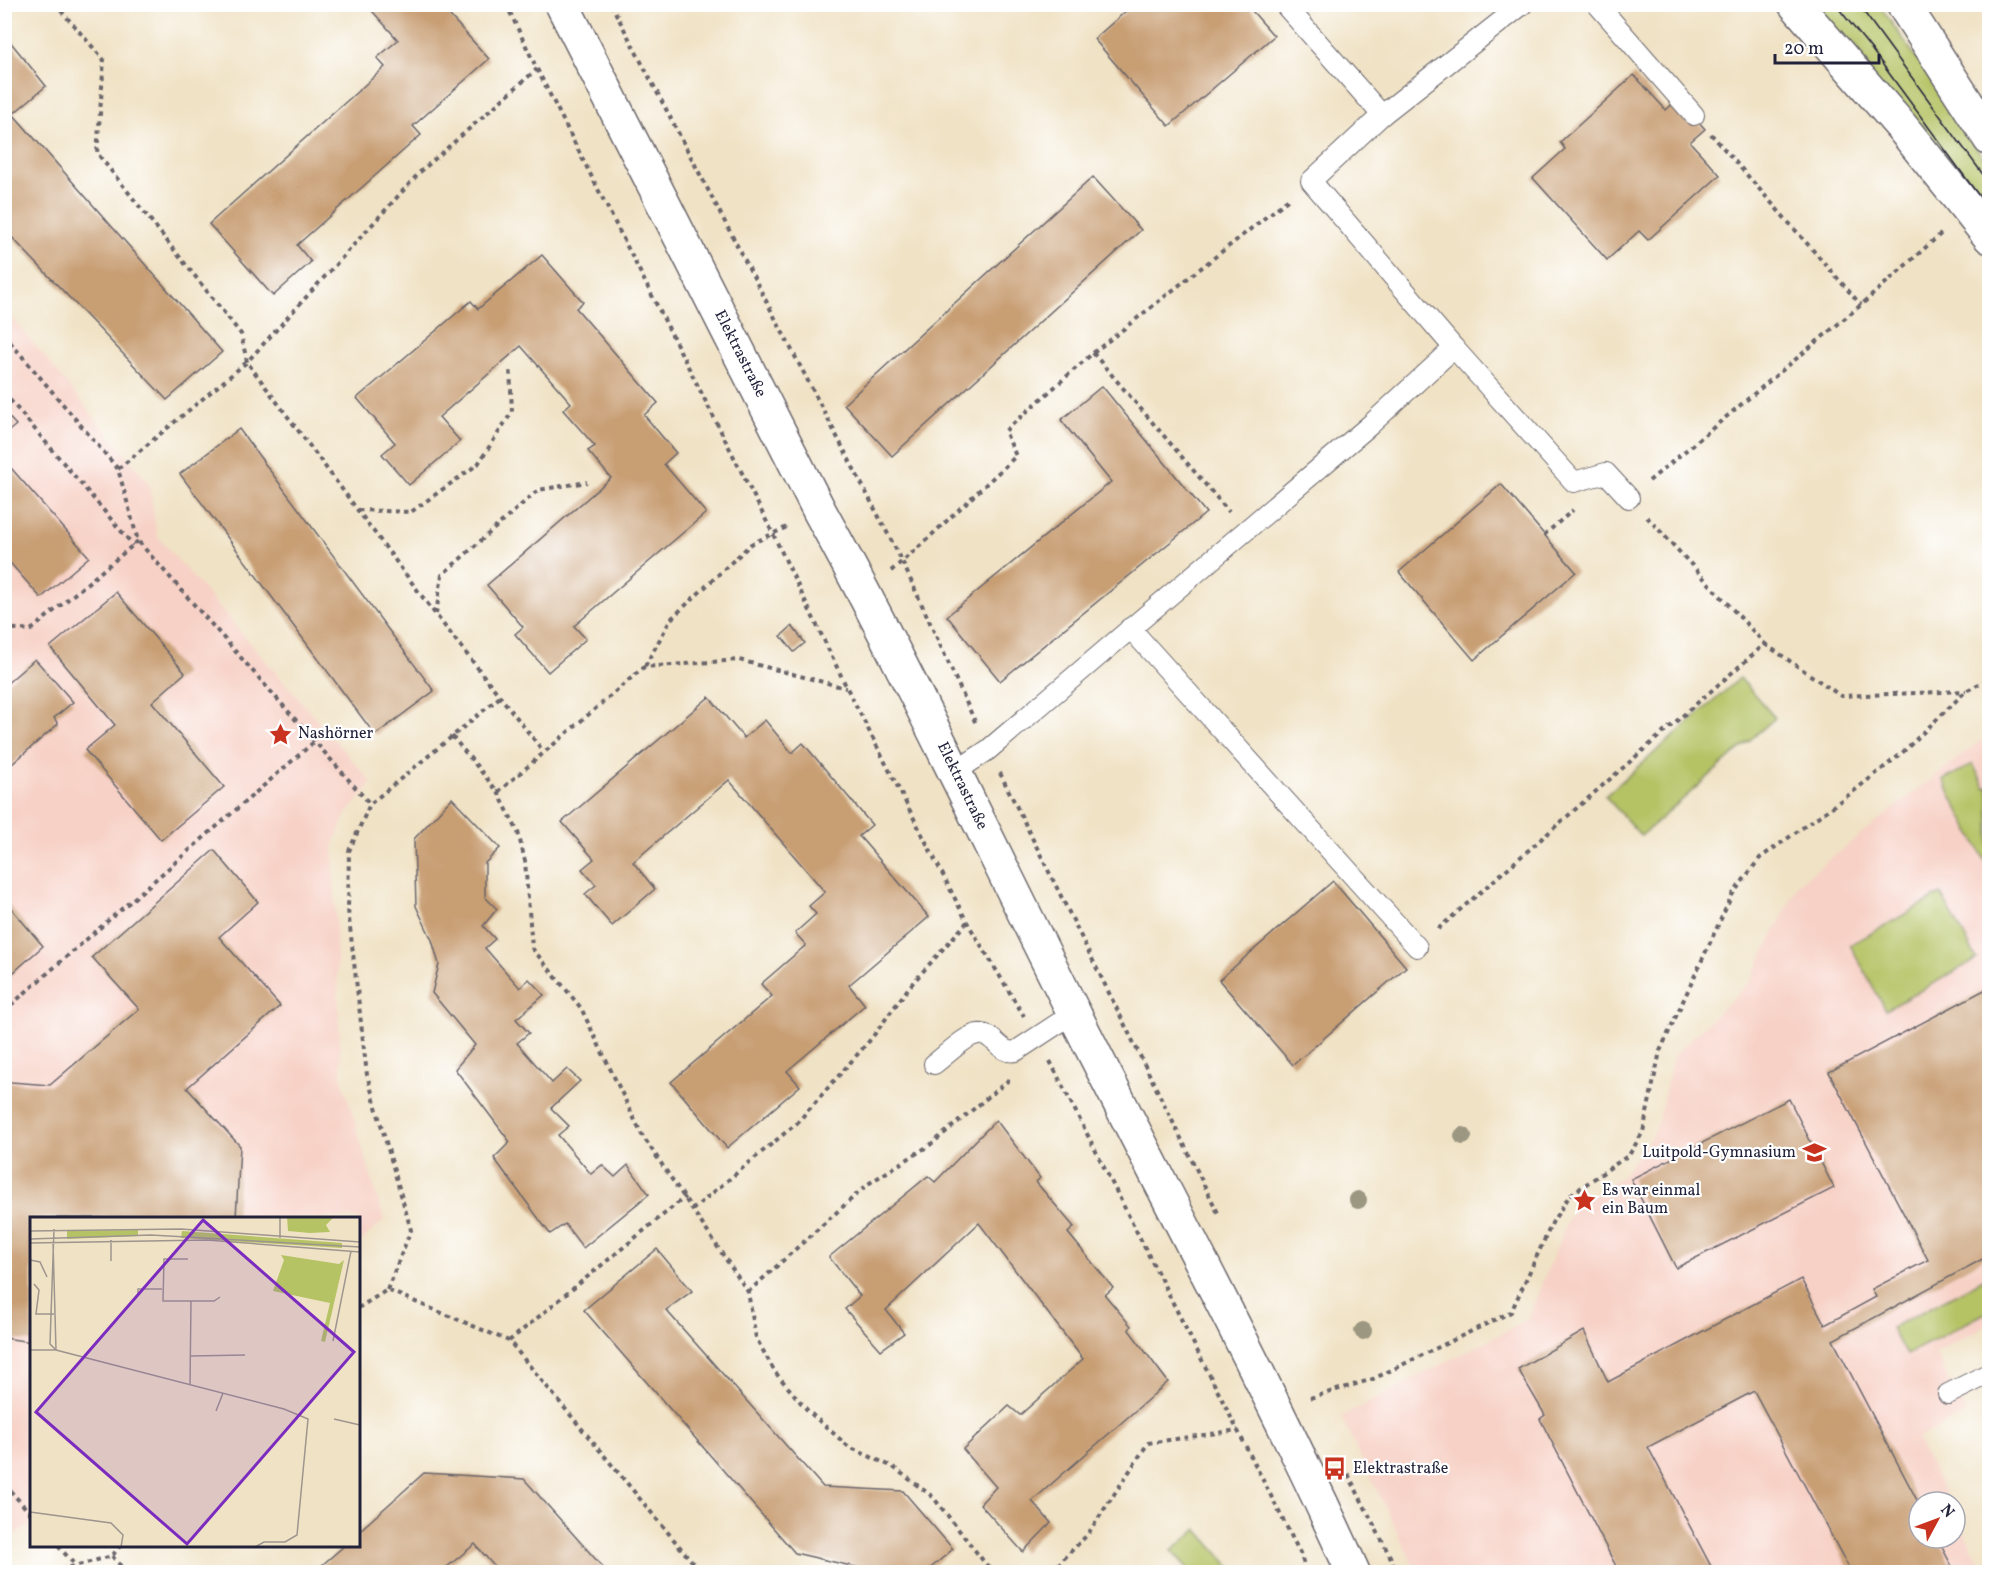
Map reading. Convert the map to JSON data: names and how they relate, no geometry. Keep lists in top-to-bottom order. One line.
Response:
{"streets":{"street":["Elektrastraße"]},"places":{"place":["Nashörner","Es war einmal ein Baum"],"school or university":["Luitpold-Gymnasium"],"bus stop":["Elektrastraße"]},"scale_bar":"20 m","north":"top right"}
